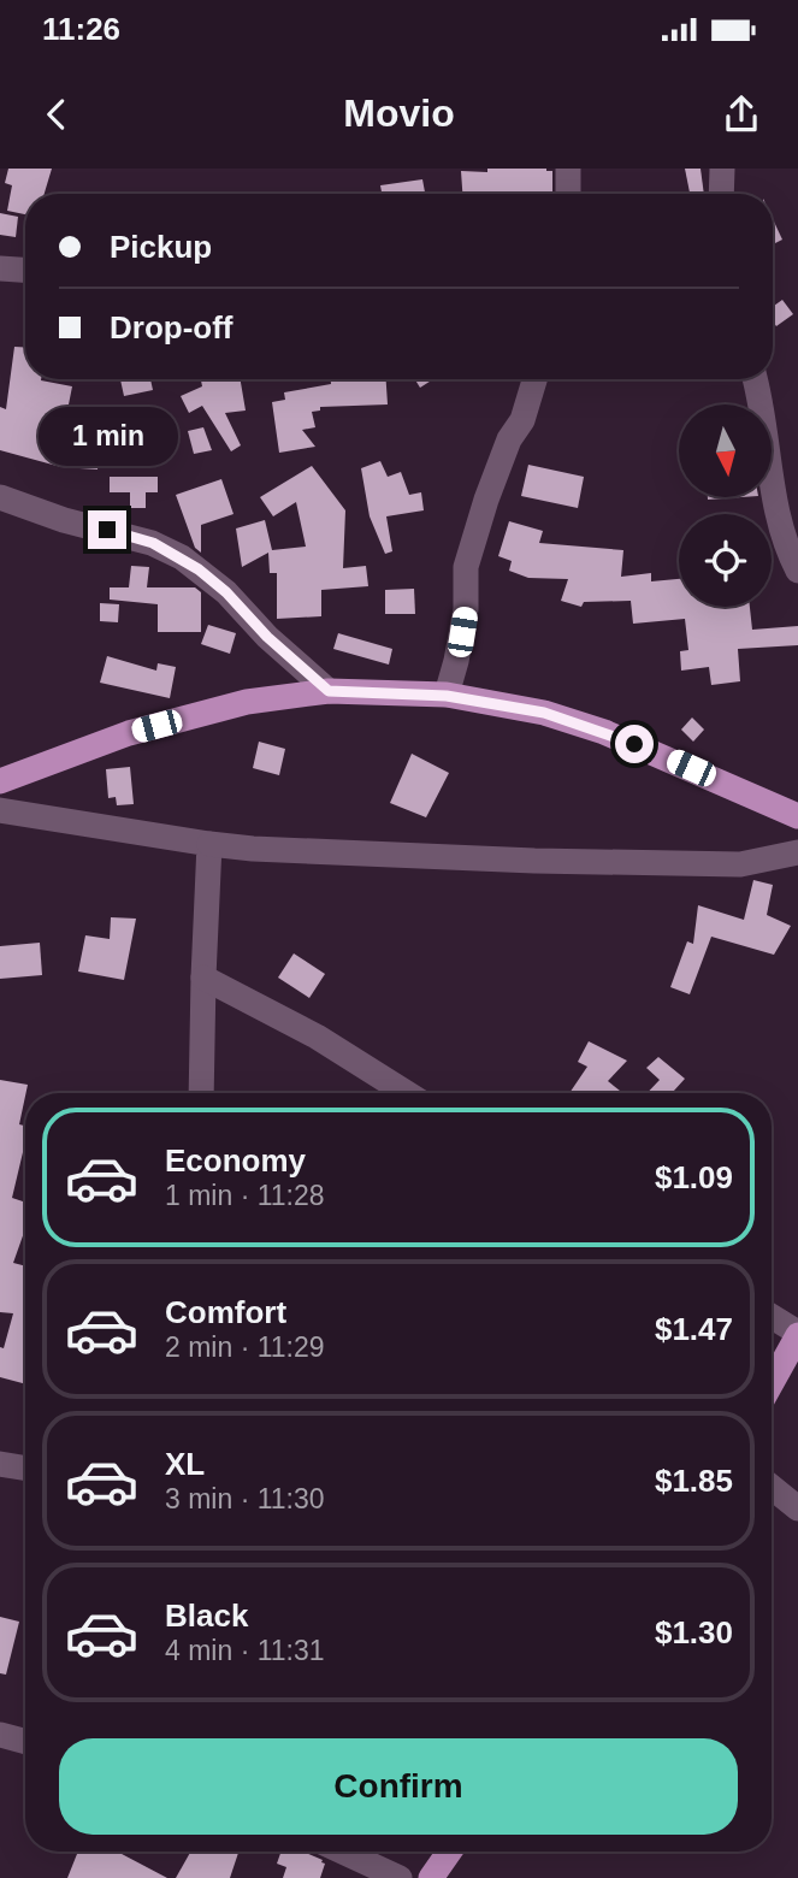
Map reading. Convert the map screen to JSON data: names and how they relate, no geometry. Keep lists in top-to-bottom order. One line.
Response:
{"north":"bottom","page":{"status":"11:26","header":"Movio","banner":["Pickup","Drop-off"],"bubble":"1 min","list":[{"name":"Economy","note":"1 min · 11:28","value":"$1.09"},{"name":"Comfort","note":"2 min · 11:29","value":"$1.47"},{"name":"XL","note":"3 min · 11:30","value":"$1.85"},{"name":"Black","note":"4 min · 11:31","value":"$1.30"}],"buttons":"Confirm"}}
